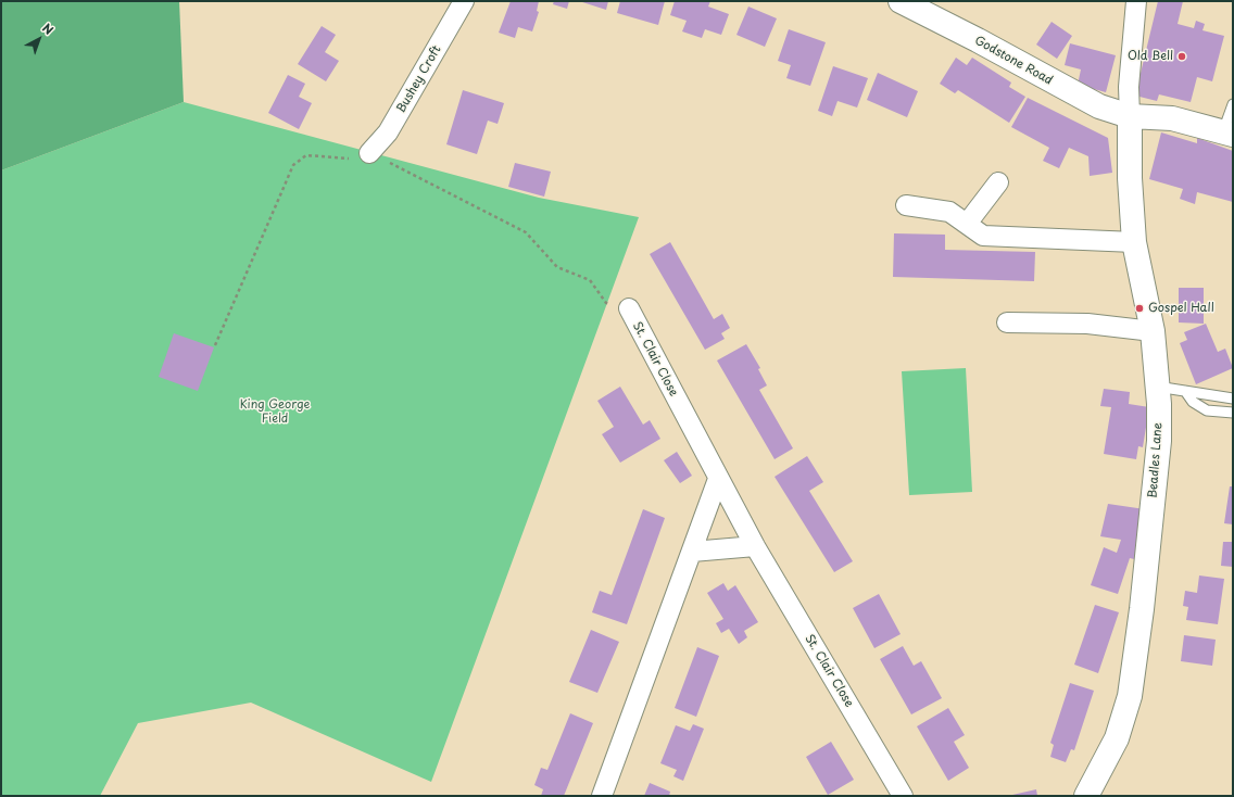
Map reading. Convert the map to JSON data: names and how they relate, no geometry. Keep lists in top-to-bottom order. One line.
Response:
{"streets":{"street":["Godstone Road","Bushey Croft","St. Clair Close","Beadles Lane"]},"crossings":[["Godstone Road","Beadles Lane"]],"parks":["King George Field"],"places":["Old Bell","Gospel Hall"],"north":"top right"}
